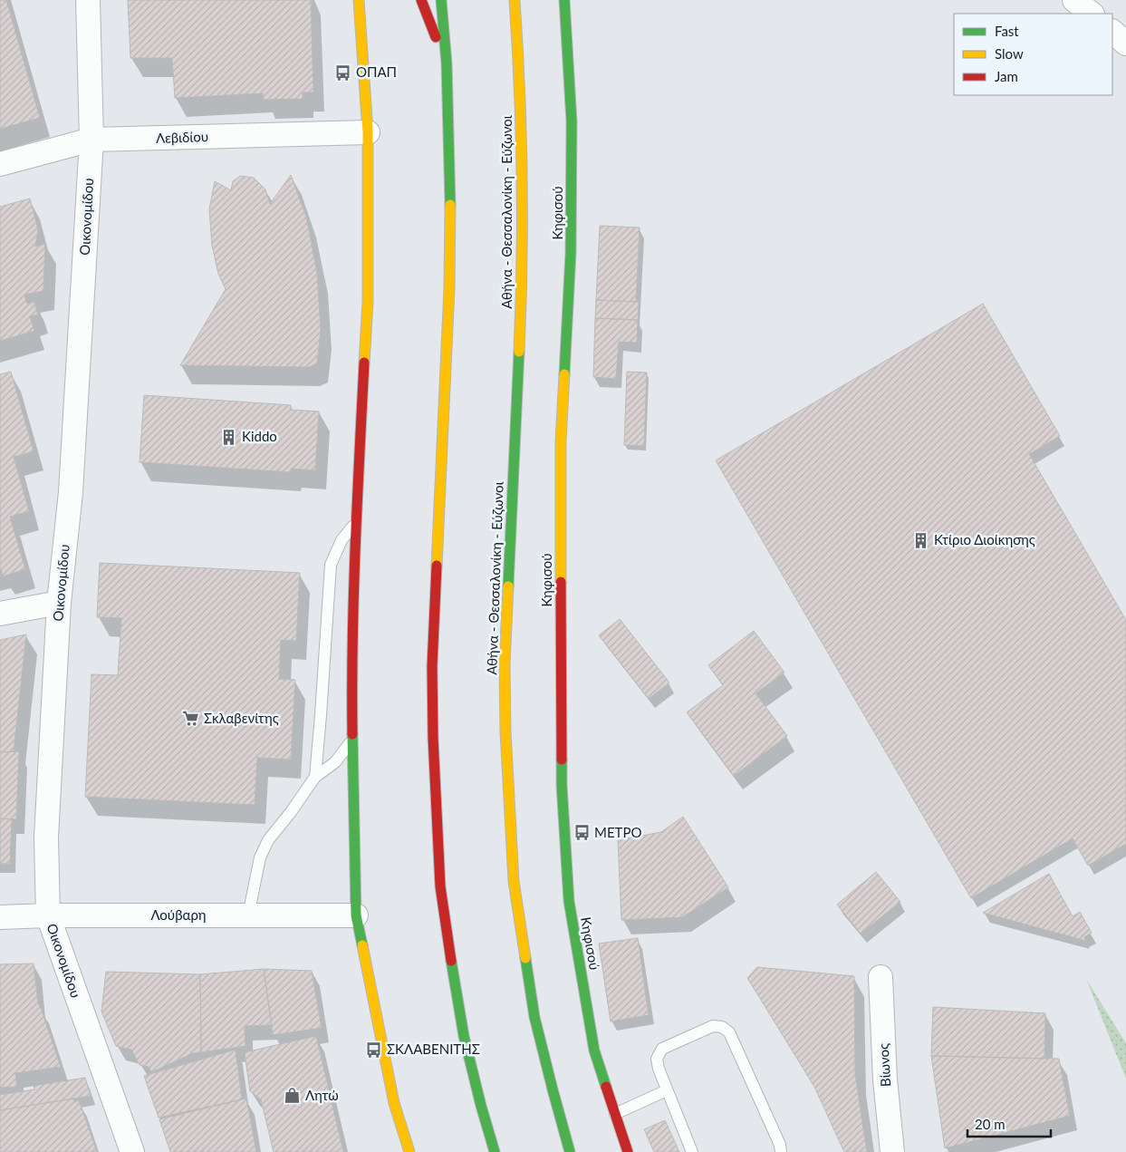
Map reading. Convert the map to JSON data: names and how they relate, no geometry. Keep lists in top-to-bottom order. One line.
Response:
{"streets":{"main road":["Αθήνα - Θεσσαλονίκη - Εύζωνοι","Κηφισού"],"street":["Λεβιδίου","Οικονομίδου","Λούβαρη","Βίωνος"]},"crossings":[["Λεβιδίου","Οικονομίδου"],["Οικονομίδου","Λούβαρη"]],"places":{"bus stop":["ΟΠΑΠ","ΜΕΤΡΟ","ΣΚΛΑΒΕΝΙΤΗΣ"],"building":["Kiddo","Κτίριο Διοίκησης"],"supermarket":["Σκλαβενίτης"],"shop":["Λητώ"]},"legend":["Fast","Slow","Jam"],"scale_bar":"20 m"}
